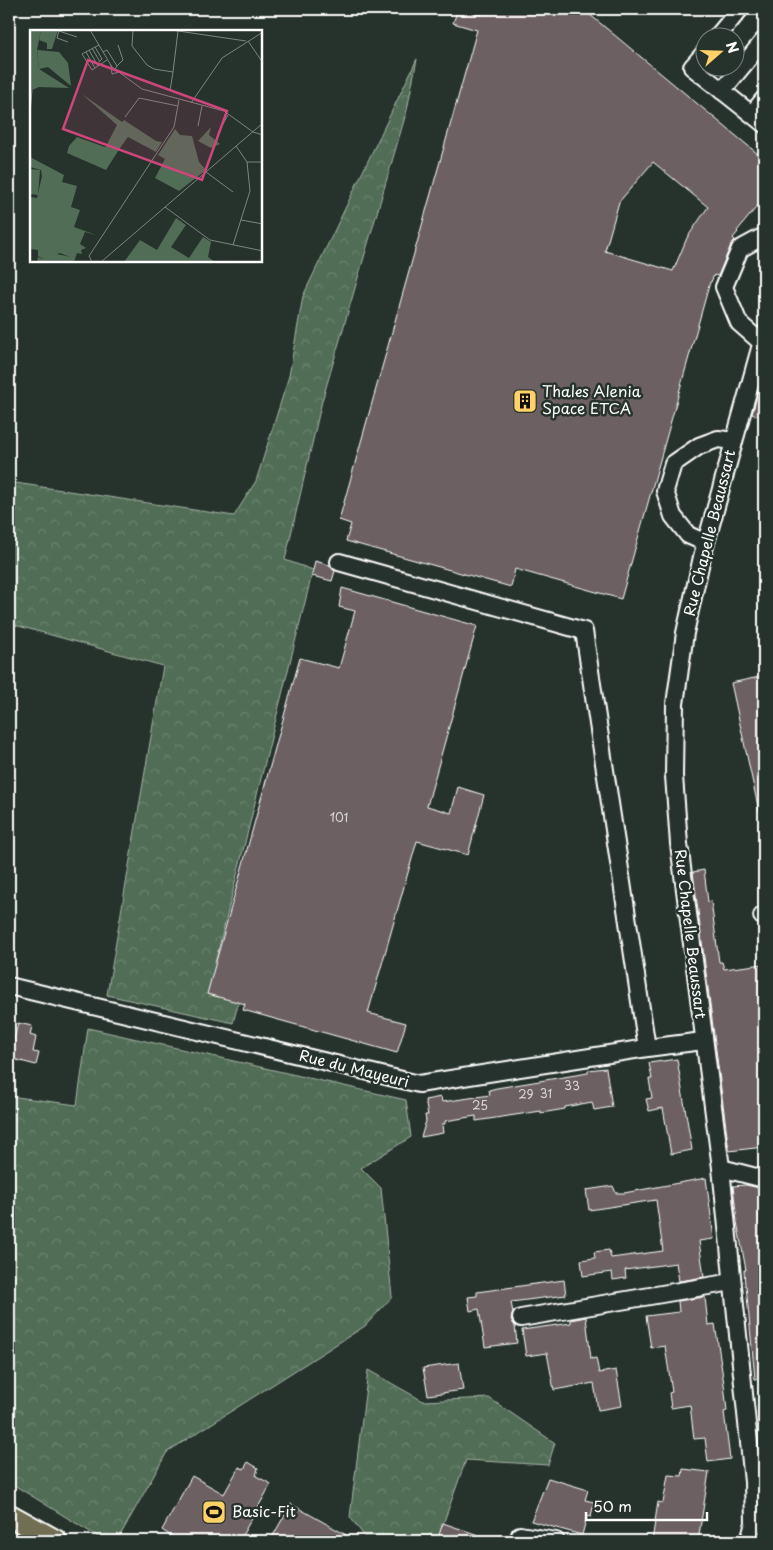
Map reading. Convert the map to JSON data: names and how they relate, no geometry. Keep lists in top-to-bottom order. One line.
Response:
{"streets":{"street":["Rue Chapelle Beaussart","Rue du Mayeuri"]},"crossings":[["Rue Chapelle Beaussart","Rue du Mayeuri"]],"places":{"building":["Thales Alenia Space ETCA"],"sports":["Basic-Fit"]},"house_numbers":["101","33","31","29","25"],"scale_bar":"50 m","north":"right"}
